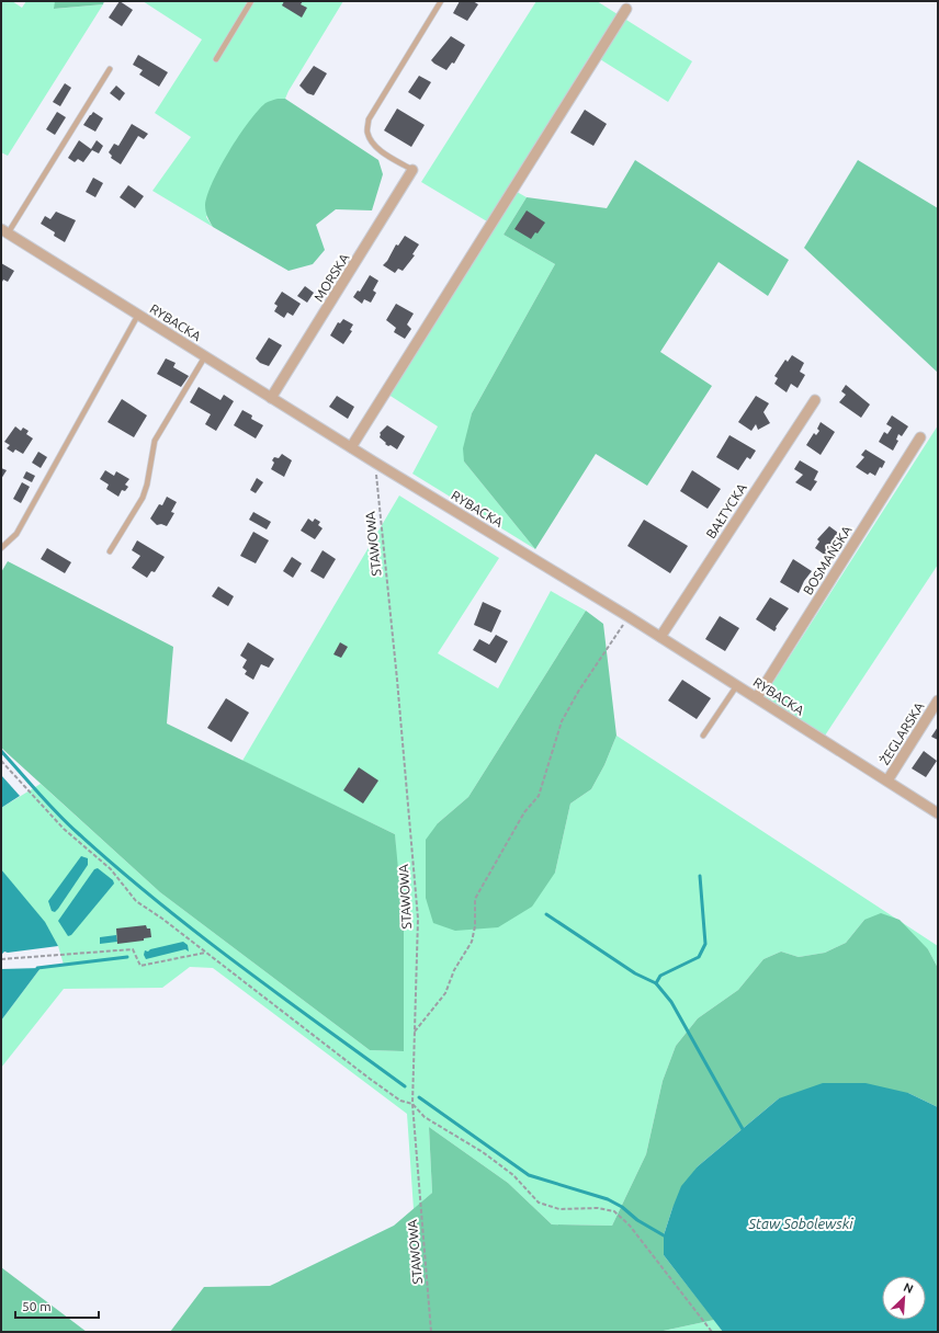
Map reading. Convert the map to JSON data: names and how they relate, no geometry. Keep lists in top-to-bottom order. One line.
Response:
{"streets":{"street":["MORSKA","RYBACKA","BAŁTYCKA","BOSMAŃSKA","ŻEGLARSKA"],"path":["STAWOWA"]},"crossings":[["MORSKA","RYBACKA"],["RYBACKA","BAŁTYCKA"],["RYBACKA","STAWOWA"],["RYBACKA","BOSMAŃSKA"],["RYBACKA","ŻEGLARSKA"]],"water":["Staw Sobolewski"],"scale_bar":"50 m","north":"top right"}
